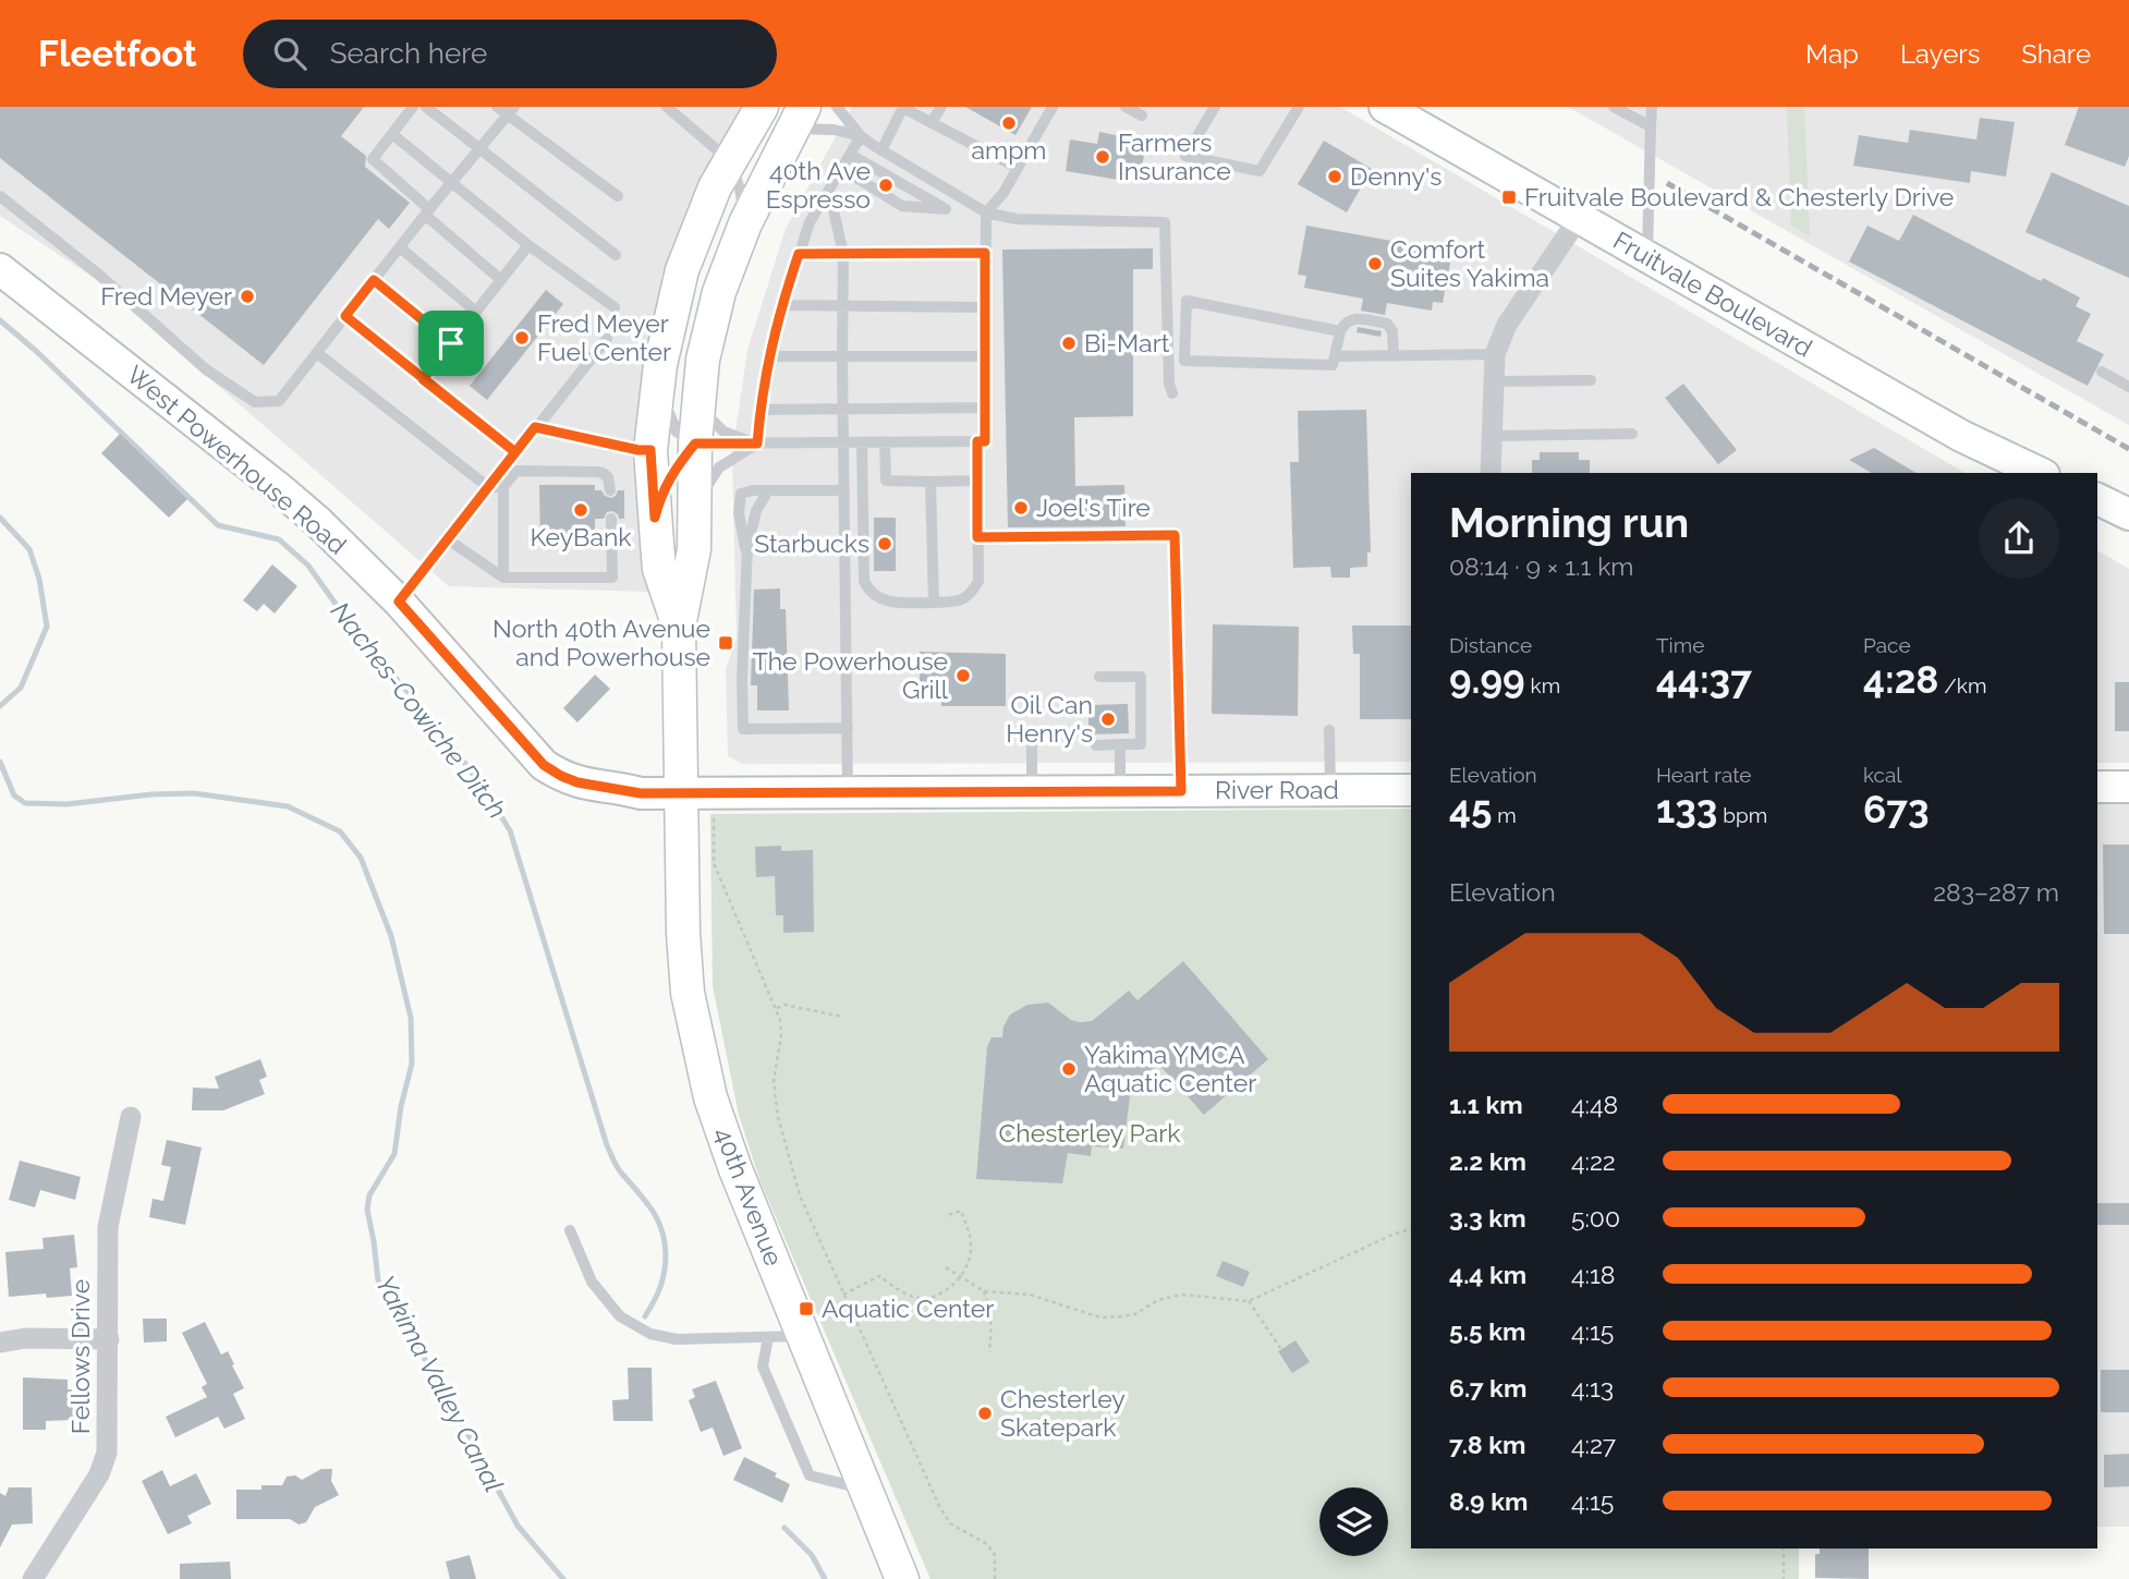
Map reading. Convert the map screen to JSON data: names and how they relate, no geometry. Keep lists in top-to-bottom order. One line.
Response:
{"streets":{"main road":["Fruitvale Boulevard","West Powerhouse Road","River Road","40th Avenue"],"street":["Fellows Drive"]},"crossings":[["West Powerhouse Road","River Road"],["West Powerhouse Road","40th Avenue"],["River Road","40th Avenue"]],"water":["Naches-Cowiche Ditch","Yakima Valley Canal"],"parks":["Chesterley Park"],"places":{"other":["ampm","Farmers Insurance","Denny's","40th Ave Espresso","Comfort Suites Yakima","Fred Meyer","Fred Meyer Fuel Center","Bi-Mart","Joel's Tire","KeyBank","Starbucks","The Powerhouse Grill","Oil Can Henry's","Yakima YMCA Aquatic Center","Chesterley Skatepark"],"transit":["Fruitvale Boulevard & Chesterly Drive","North 40th Avenue and Powerhouse","Aquatic Center"]},"page":{"header":"Fleetfoot","search":"Search here","nav":["Map","Layers","Share"],"heading":["Morning run","08:14 · 9 × 1.1 km"],"stats":[["Distance","9.99 km"],["Time","44:37"],["Pace","4:28 /km"],["Elevation","45 m"],["Heart rate","133 bpm"],["kcal","673"]],"chart":["Elevation","283–287 m"],"list":[{"name":"1.1 km","note":"4:48"},{"name":"2.2 km","note":"4:22"},{"name":"3.3 km","note":"5:00"},{"name":"4.4 km","note":"4:18"},{"name":"5.5 km","note":"4:15"},{"name":"6.7 km","note":"4:13"},{"name":"7.8 km","note":"4:27"},{"name":"8.9 km","note":"4:15"}]}}
